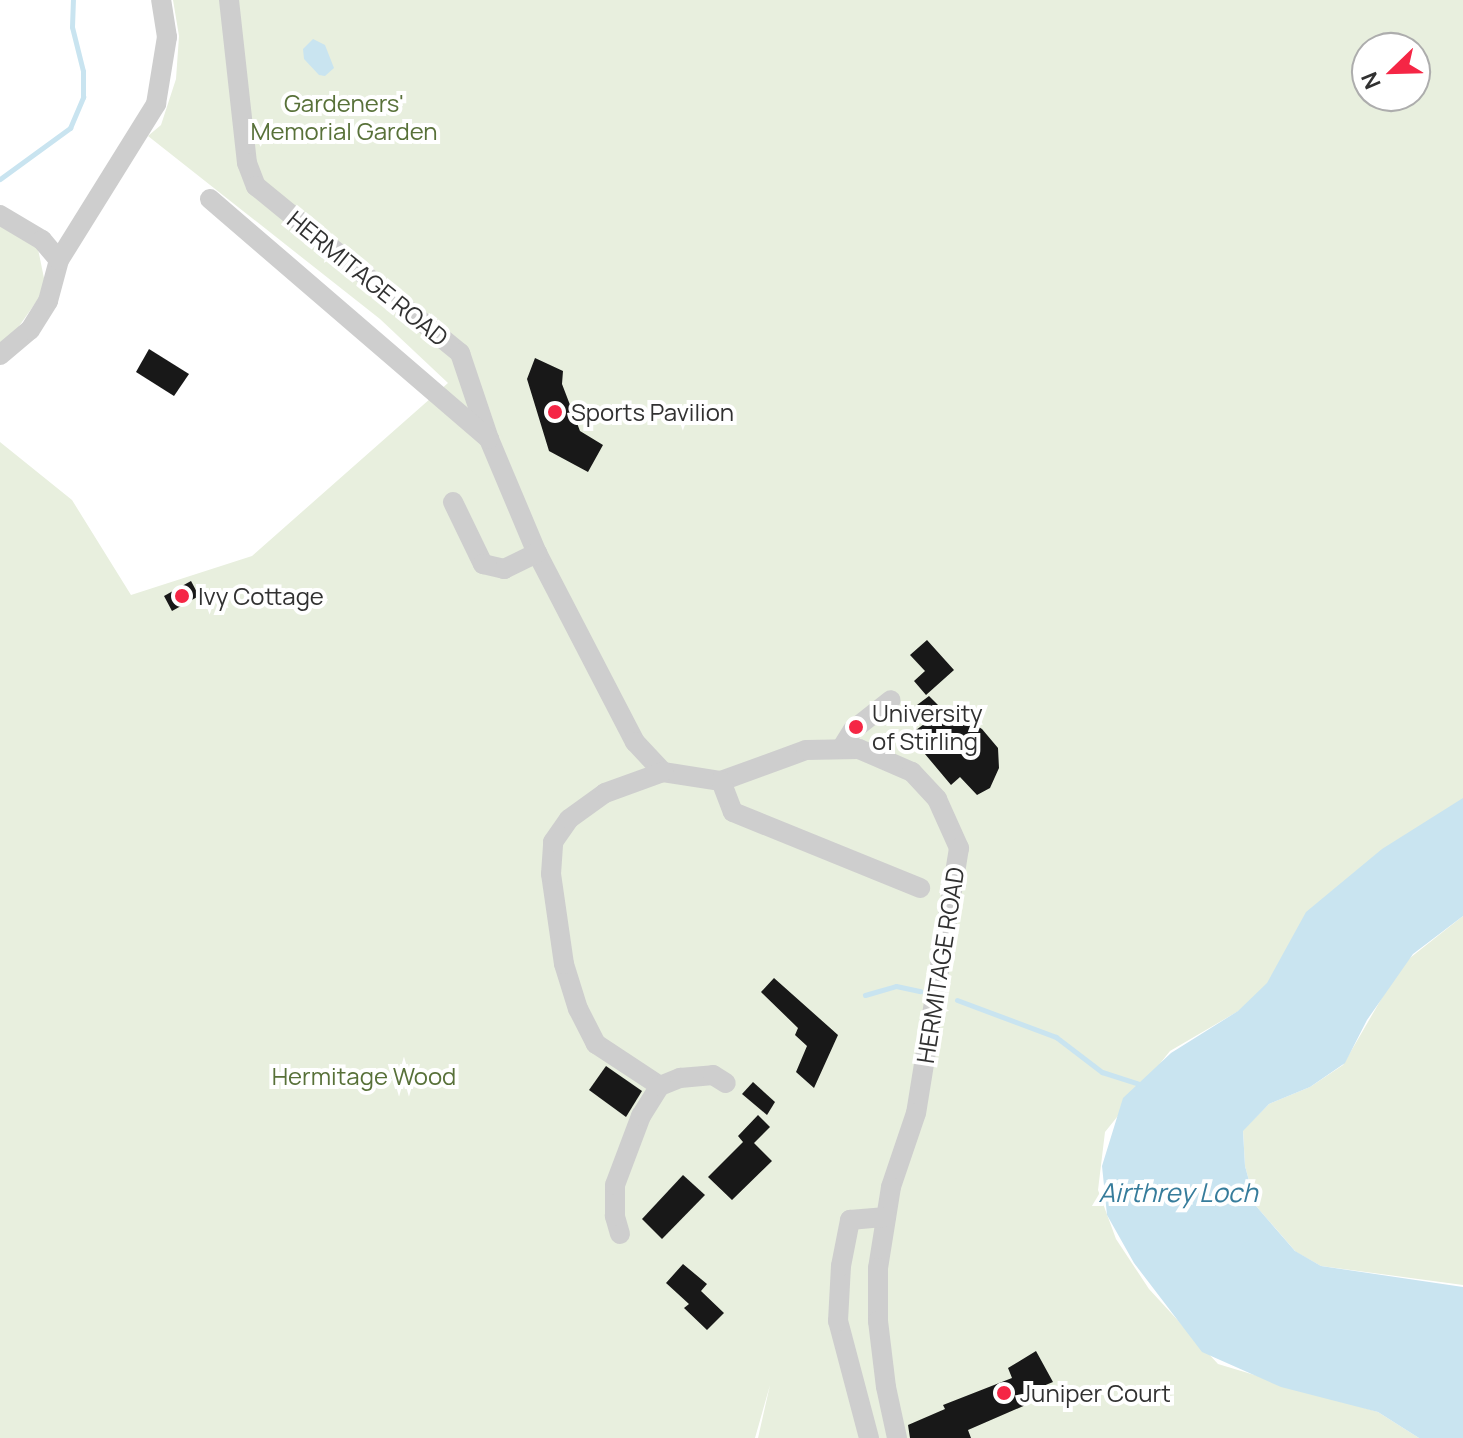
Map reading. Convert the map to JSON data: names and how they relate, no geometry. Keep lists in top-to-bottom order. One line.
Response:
{"streets":{"street":["HERMITAGE ROAD"]},"water":["Airthrey Loch"],"parks":["Gardeners' Memorial Garden","Hermitage Wood"],"places":["Sports Pavilion","Ivy Cottage","University of Stirling","Juniper Court"],"north":"bottom left"}
